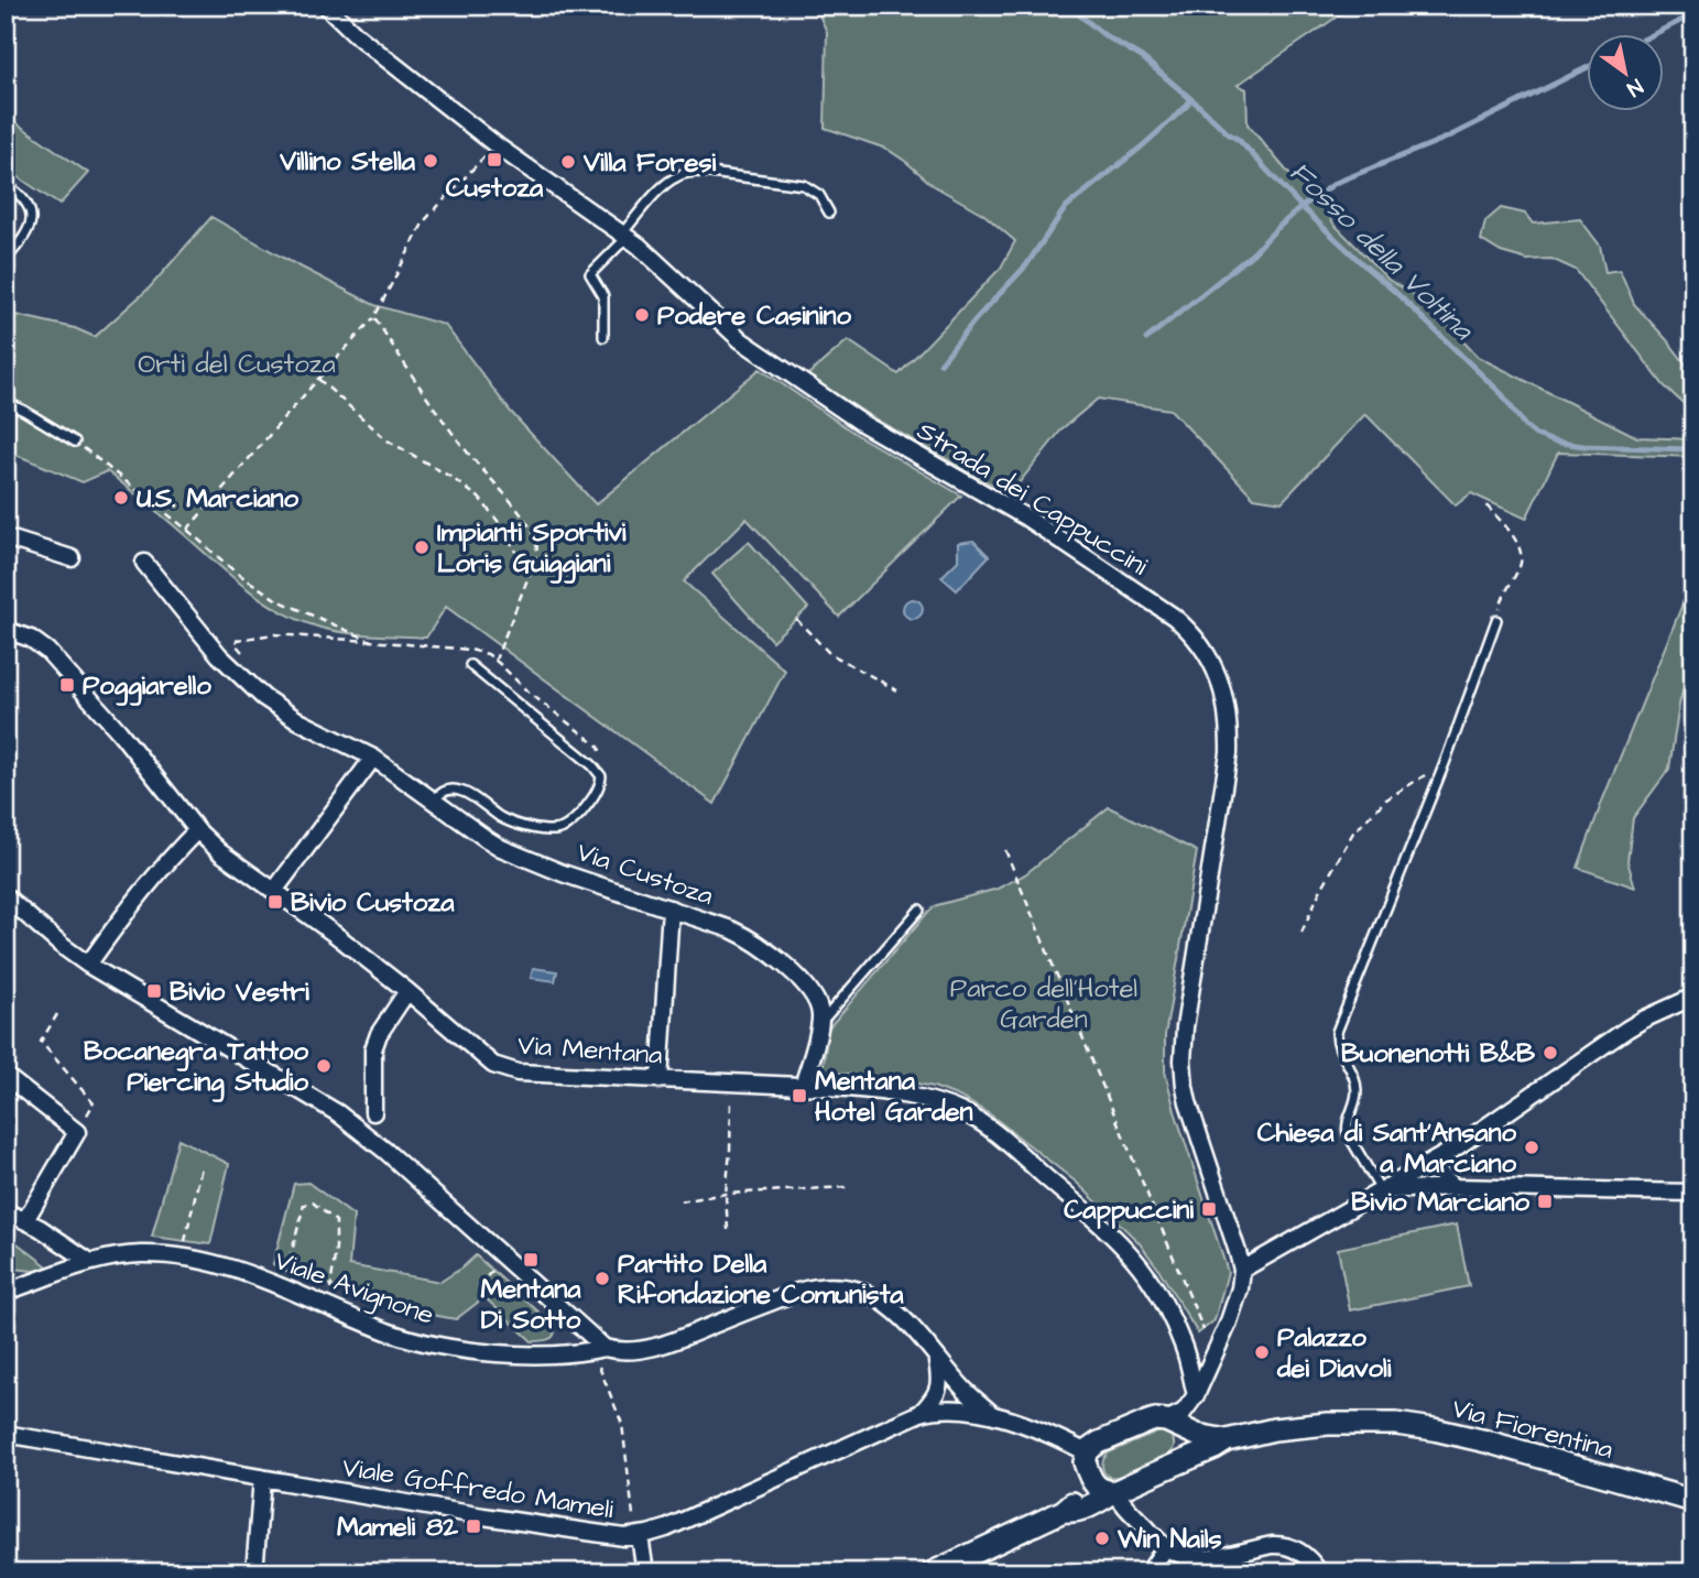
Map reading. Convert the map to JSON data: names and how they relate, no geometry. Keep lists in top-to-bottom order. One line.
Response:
{"streets":{"main road":["Via Fiorentina"],"street":["Strada dei Cappuccini","Via Custoza","Via Mentana","Viale Avignone","Viale Goffredo Mameli"]},"water":["Fosso della Voltina"],"parks":["Orti del Custoza","Parco dell'Hotel Garden"],"places":{"transit":["Custoza","Poggiarello","Bivio Custoza","Bivio Vestri","Mentana Hotel Garden","Bivio Marciano","Cappuccini","Mentana Di Sotto","Mameli 82"],"other":["Villino Stella","Villa Foresi","Podere Casinino","U.S. Marciano","Impianti Sportivi Loris Guiggiani","Buonenotti B&B","Bocanegra Tattoo Piercing Studio","Chiesa di Sant'Ansano a Marciano","Partito Della Rifondazione Comunista","Palazzo dei Diavoli","Win Nails"]},"north":"bottom right"}
